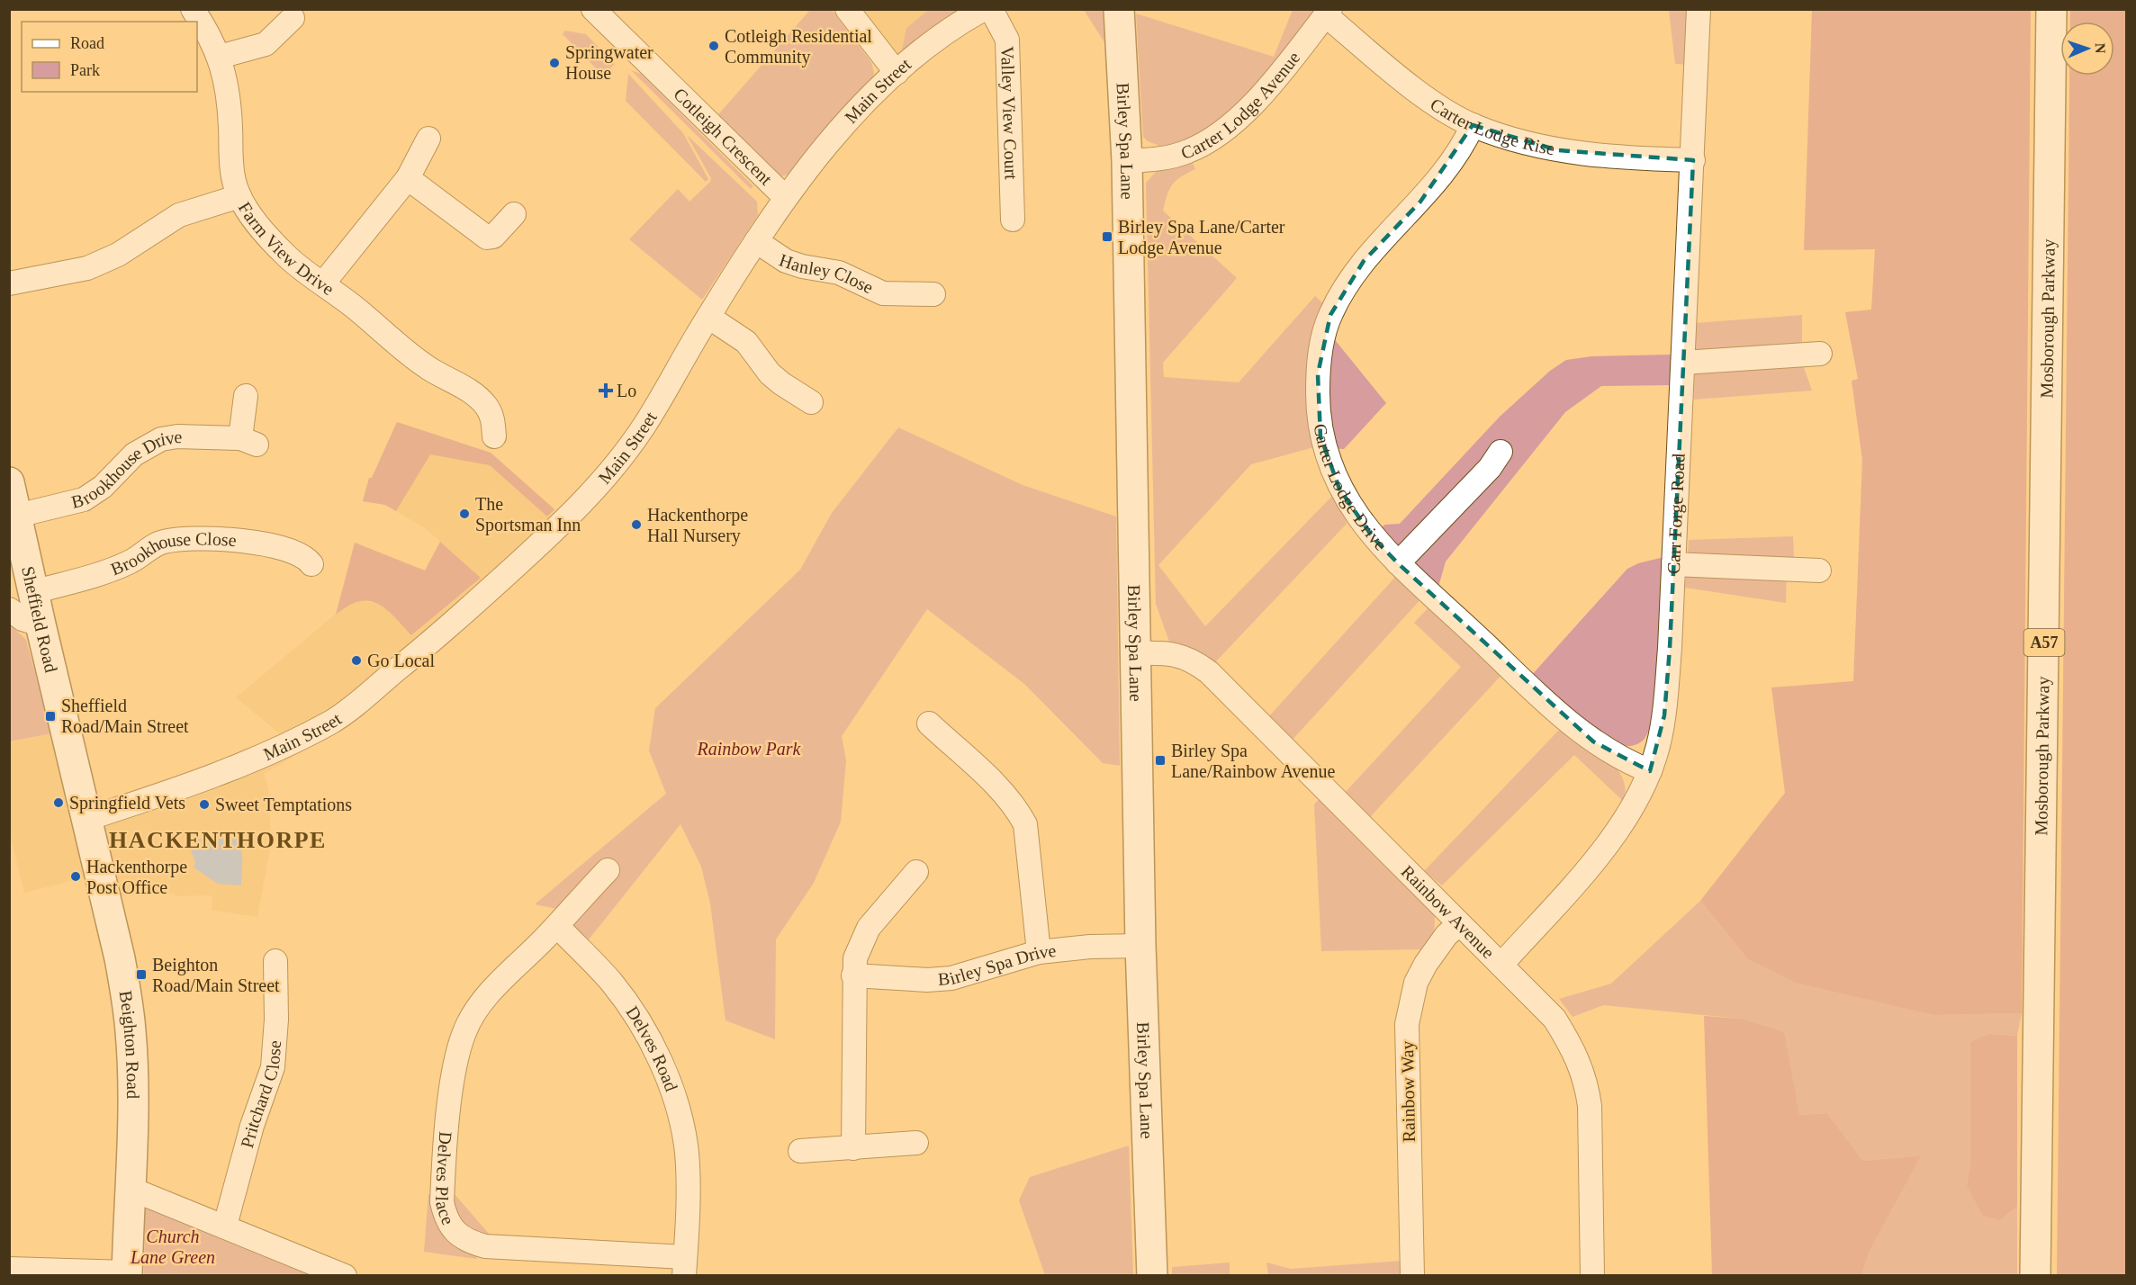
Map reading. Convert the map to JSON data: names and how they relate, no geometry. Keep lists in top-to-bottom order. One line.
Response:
{"streets":{"main road":["Birley Spa Lane","Mosborough Parkway","Sheffield Road","A57","Beighton Road"],"street":["Main Street","Carter Lodge Avenue","Valley View Court","Carter Lodge Rise","Cotleigh Crescent","Farm View Drive","Hanley Close","Brookhouse Drive","Carter Lodge Drive","Carr Forge Road","Brookhouse Close","Rainbow Avenue","Birley Spa Drive","Delves Road","Rainbow Way","Pritchard Close","Delves Place"]},"crossings":[["Main Street","Cotleigh Crescent"],["Main Street","Hanley Close"],["Main Street","Sheffield Road"],["Main Street","Beighton Road"],["Carter Lodge Avenue","Carter Lodge Rise"],["Carter Lodge Avenue","Birley Spa Lane"],["Carter Lodge Rise","Carter Lodge Drive"],["Carter Lodge Rise","Carr Forge Road"],["Birley Spa Lane","Rainbow Avenue"],["Birley Spa Lane","Birley Spa Drive"],["Brookhouse Drive","Sheffield Road"],["Carter Lodge Drive","Carr Forge Road"],["Carr Forge Road","Rainbow Avenue"],["Brookhouse Close","Sheffield Road"],["Sheffield Road","Beighton Road"],["Rainbow Avenue","Rainbow Way"],["Delves Road","Delves Place"]],"districts":["HACKENTHORPE"],"parks":["Rainbow Park","Church Lane Green"],"places":{"other":["Cotleigh Residential Community","Springwater House","The Sportsman Inn","Hackenthorpe Hall Nursery","Go Local","Springfield Vets","Sweet Temptations","Hackenthorpe Post Office"],"transit":["Birley Spa Lane/Carter Lodge Avenue","Sheffield Road/Main Street","Birley Spa Lane/Rainbow Avenue","Beighton Road/Main Street"],"health":["Lo"]},"legend":["Road","Park"],"north":"right"}
